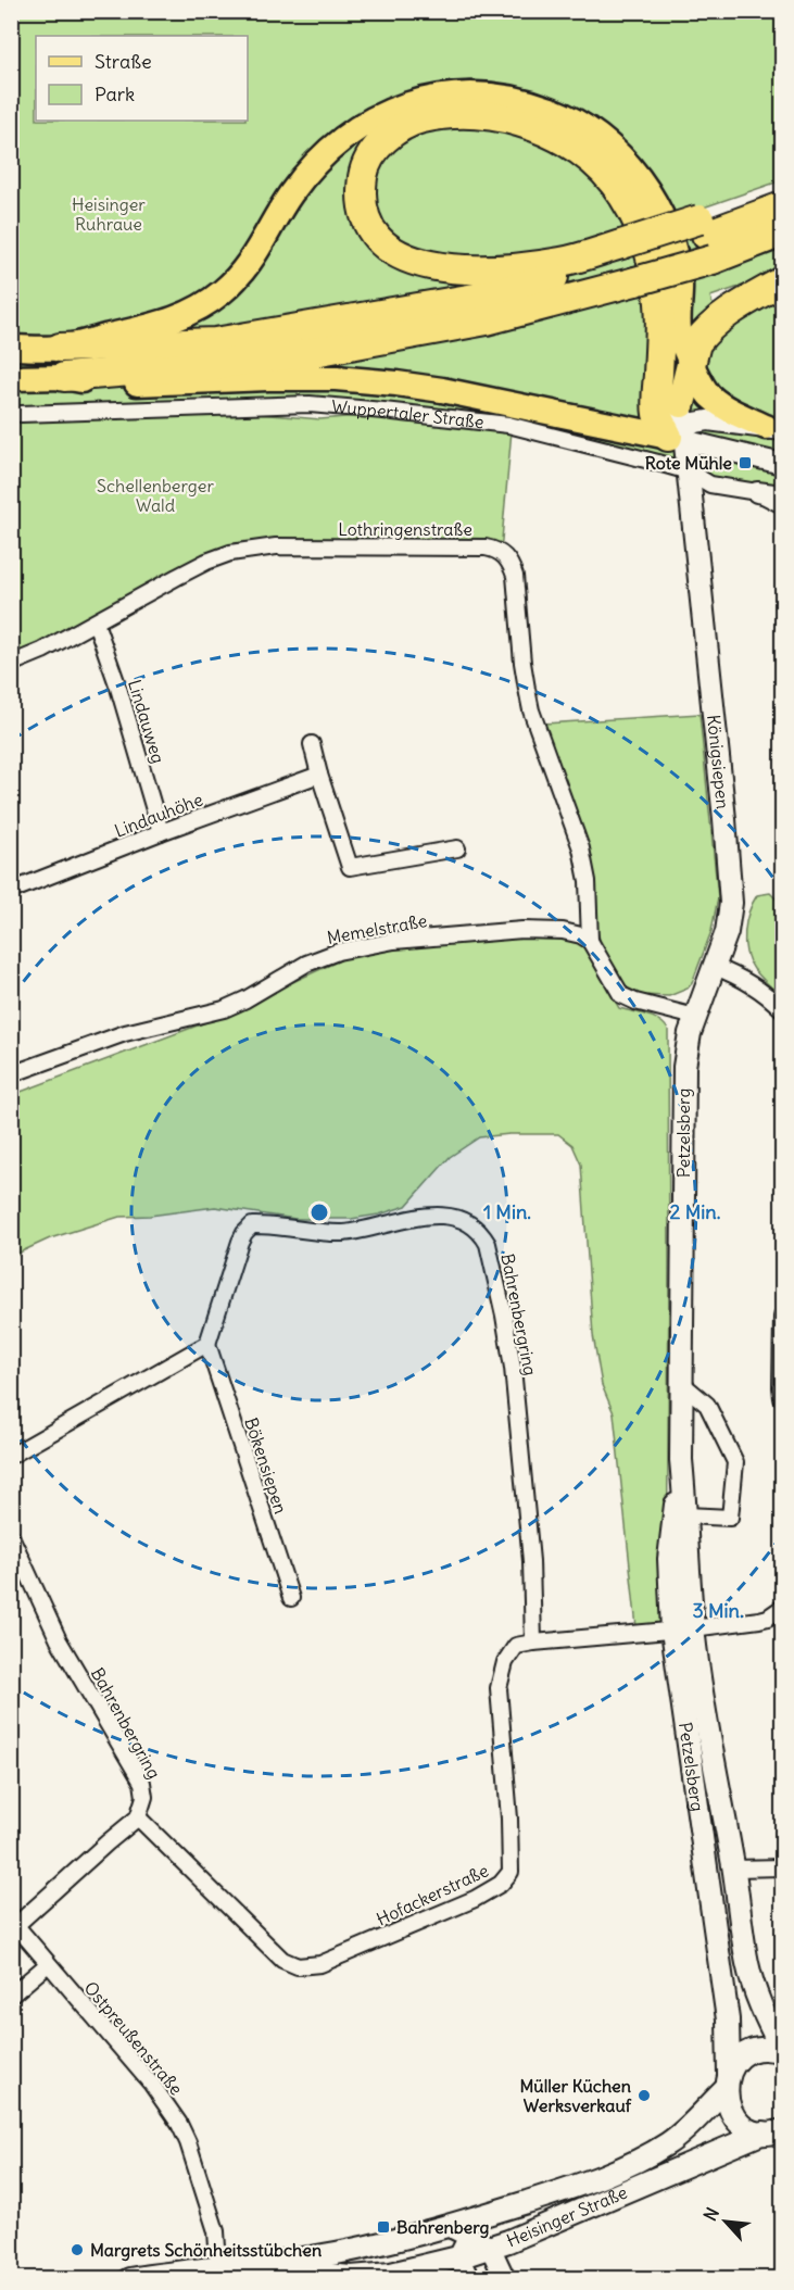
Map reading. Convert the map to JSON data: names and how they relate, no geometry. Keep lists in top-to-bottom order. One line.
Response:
{"streets":{"main road":["Königsiepen","Petzelsberg","Heisinger Straße"],"street":["Wuppertaler Straße","Lothringenstraße","Lindauweg","Lindauhöhe","Memelstraße","Bahrenbergring","Bökensiepen","Hofackerstraße","Ostpreußenstraße"]},"crossings":[["Wuppertaler Straße","Königsiepen"],["Lothringenstraße","Lindauweg"],["Lothringenstraße","Memelstraße"],["Lindauweg","Lindauhöhe"],["Königsiepen","Petzelsberg"],["Petzelsberg","Hofackerstraße"],["Petzelsberg","Heisinger Straße"],["Bahrenbergring","Bökensiepen"],["Bahrenbergring","Hofackerstraße"],["Ostpreußenstraße","Heisinger Straße"]],"parks":["Heisinger Ruhraue","Schellenberger Wald"],"places":{"transit":["Rote Mühle","Bahrenberg"],"other":["Müller Küchen Werksverkauf","Margrets Schönheitsstübchen"]},"legend":["Straße","Park"],"north":"top left","rings":["1 Min.","2 Min.","3 Min."]}
